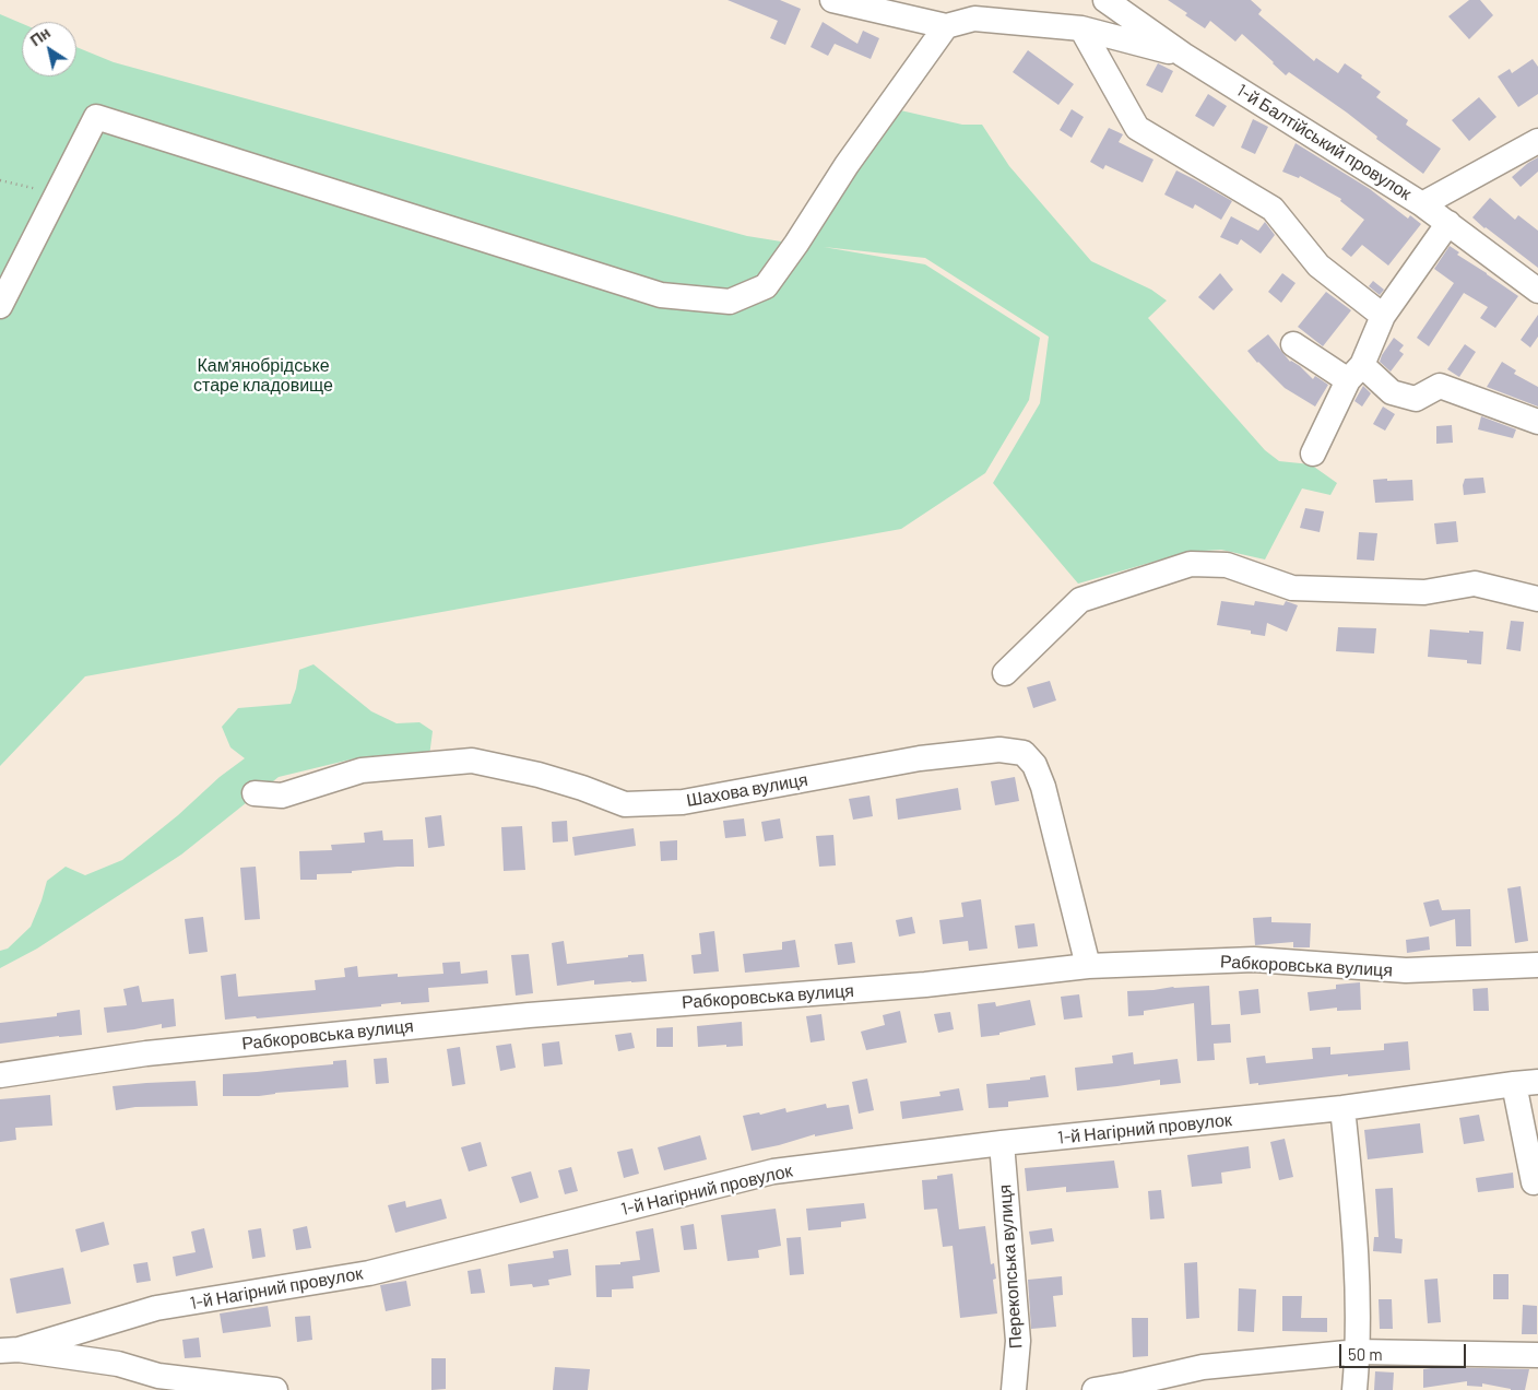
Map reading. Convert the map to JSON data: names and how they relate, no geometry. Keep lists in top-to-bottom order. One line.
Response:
{"streets":{"street":["1-й Балтійський провулок","Шахова вулиця","Рабкоровська вулиця","1-й Нагірний провулок","Перекопська вулиця"]},"crossings":[["Шахова вулиця","Рабкоровська вулиця"],["1-й Нагірний провулок","Перекопська вулиця"]],"parks":["Кам'янобрідське старе кладовище"],"scale_bar":"50 m","north":"top left"}
